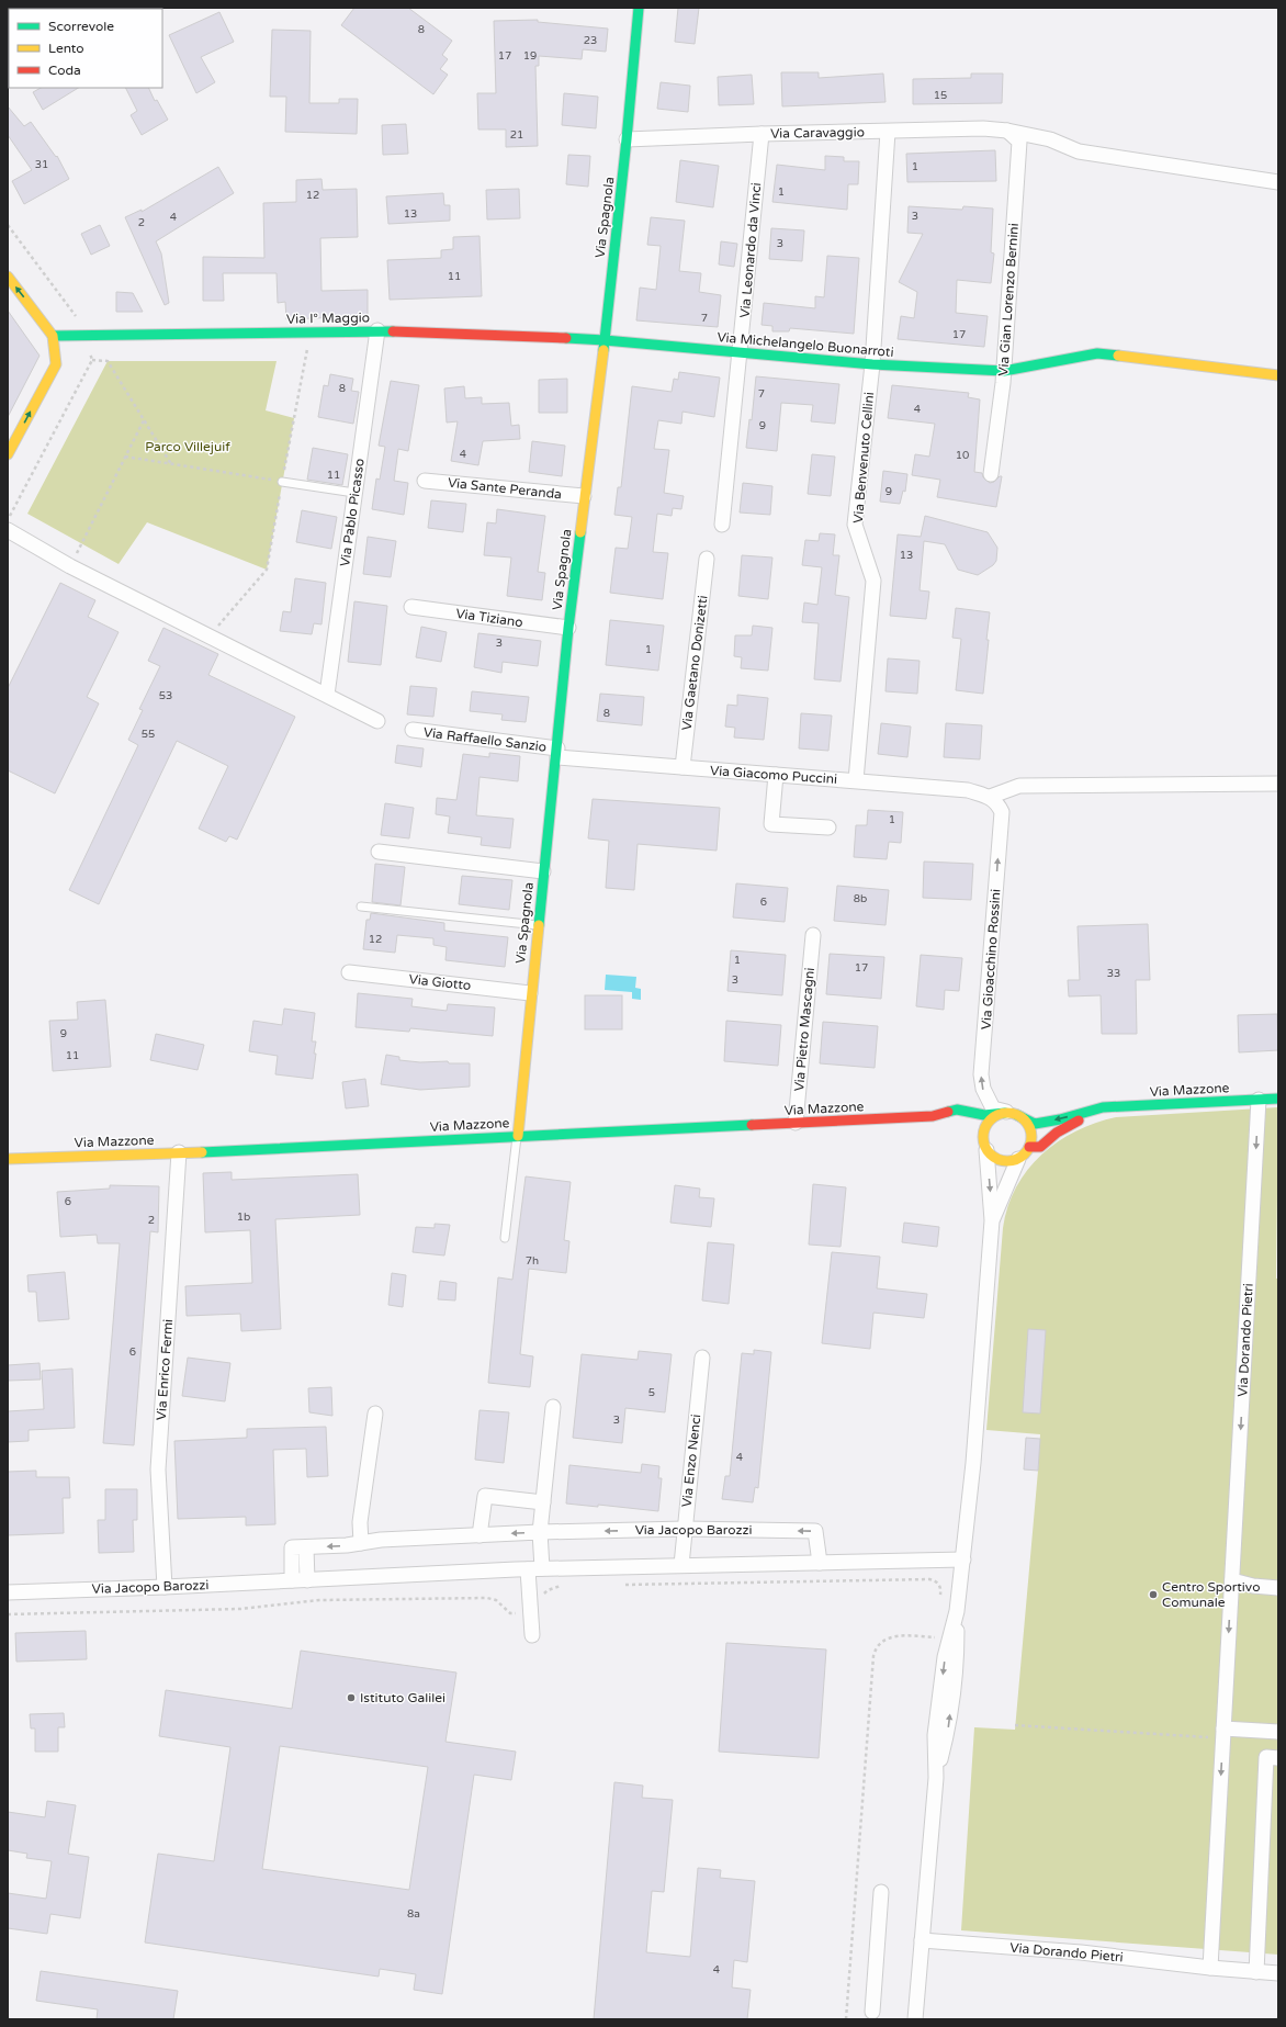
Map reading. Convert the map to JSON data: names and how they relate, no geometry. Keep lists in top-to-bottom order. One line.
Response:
{"streets":{"street":["Via Caravaggio","Via Spagnola","Via Leonardo da Vinci","Via Gian Lorenzo Bernini","Via I° Maggio","Via Michelangelo Buonarroti","Via Benvenuto Cellini","Via Sante Peranda","Via Pablo Picasso","Via Tiziano","Via Gaetano Donizetti","Via Raffaello Sanzio","Via Giacomo Puccini","Via Gioacchino Rossini","Via Giotto","Via Pietro Mascagni","Via Mazzone","Via Dorando Pietri","Via Enrico Fermi","Via Enzo Nenci","Via Jacopo Barozzi"]},"crossings":[["Via Caravaggio","Via Spagnola"],["Via Caravaggio","Via Leonardo da Vinci"],["Via Caravaggio","Via Gian Lorenzo Bernini"],["Via Caravaggio","Via Benvenuto Cellini"],["Via Spagnola","Via I° Maggio"],["Via Spagnola","Via Michelangelo Buonarroti"],["Via Spagnola","Via Sante Peranda"],["Via Spagnola","Via Tiziano"],["Via Spagnola","Via Raffaello Sanzio"],["Via Spagnola","Via Giacomo Puccini"],["Via Spagnola","Via Giotto"],["Via Spagnola","Via Mazzone"],["Via Leonardo da Vinci","Via Michelangelo Buonarroti"],["Via Gian Lorenzo Bernini","Via Michelangelo Buonarroti"],["Via I° Maggio","Via Michelangelo Buonarroti"],["Via I° Maggio","Via Pablo Picasso"],["Via Michelangelo Buonarroti","Via Benvenuto Cellini"],["Via Benvenuto Cellini","Via Giacomo Puccini"],["Via Gaetano Donizetti","Via Giacomo Puccini"],["Via Raffaello Sanzio","Via Giacomo Puccini"],["Via Giacomo Puccini","Via Gioacchino Rossini"],["Via Gioacchino Rossini","Via Mazzone"],["Via Pietro Mascagni","Via Mazzone"],["Via Mazzone","Via Dorando Pietri"],["Via Mazzone","Via Enrico Fermi"],["Via Enrico Fermi","Via Jacopo Barozzi"],["Via Enzo Nenci","Via Jacopo Barozzi"]],"one_way":["Via Gioacchino Rossini","Via Dorando Pietri"],"parks":["Parco Villejuif"],"places":["Centro Sportivo Comunale","Istituto Galilei"],"house_numbers":["8","23","17","19","15","21","31","1","1","12","13","3","4","2","3","11","7","17","8","7","4","9","4","10","11","9","13","3","1","53","8","55","1","8b","6","12","1","17","33","3","9","11","6","1b","2","7h","6","5","3","4","8a","4"],"legend":["Scorrevole","Lento","Coda"]}
